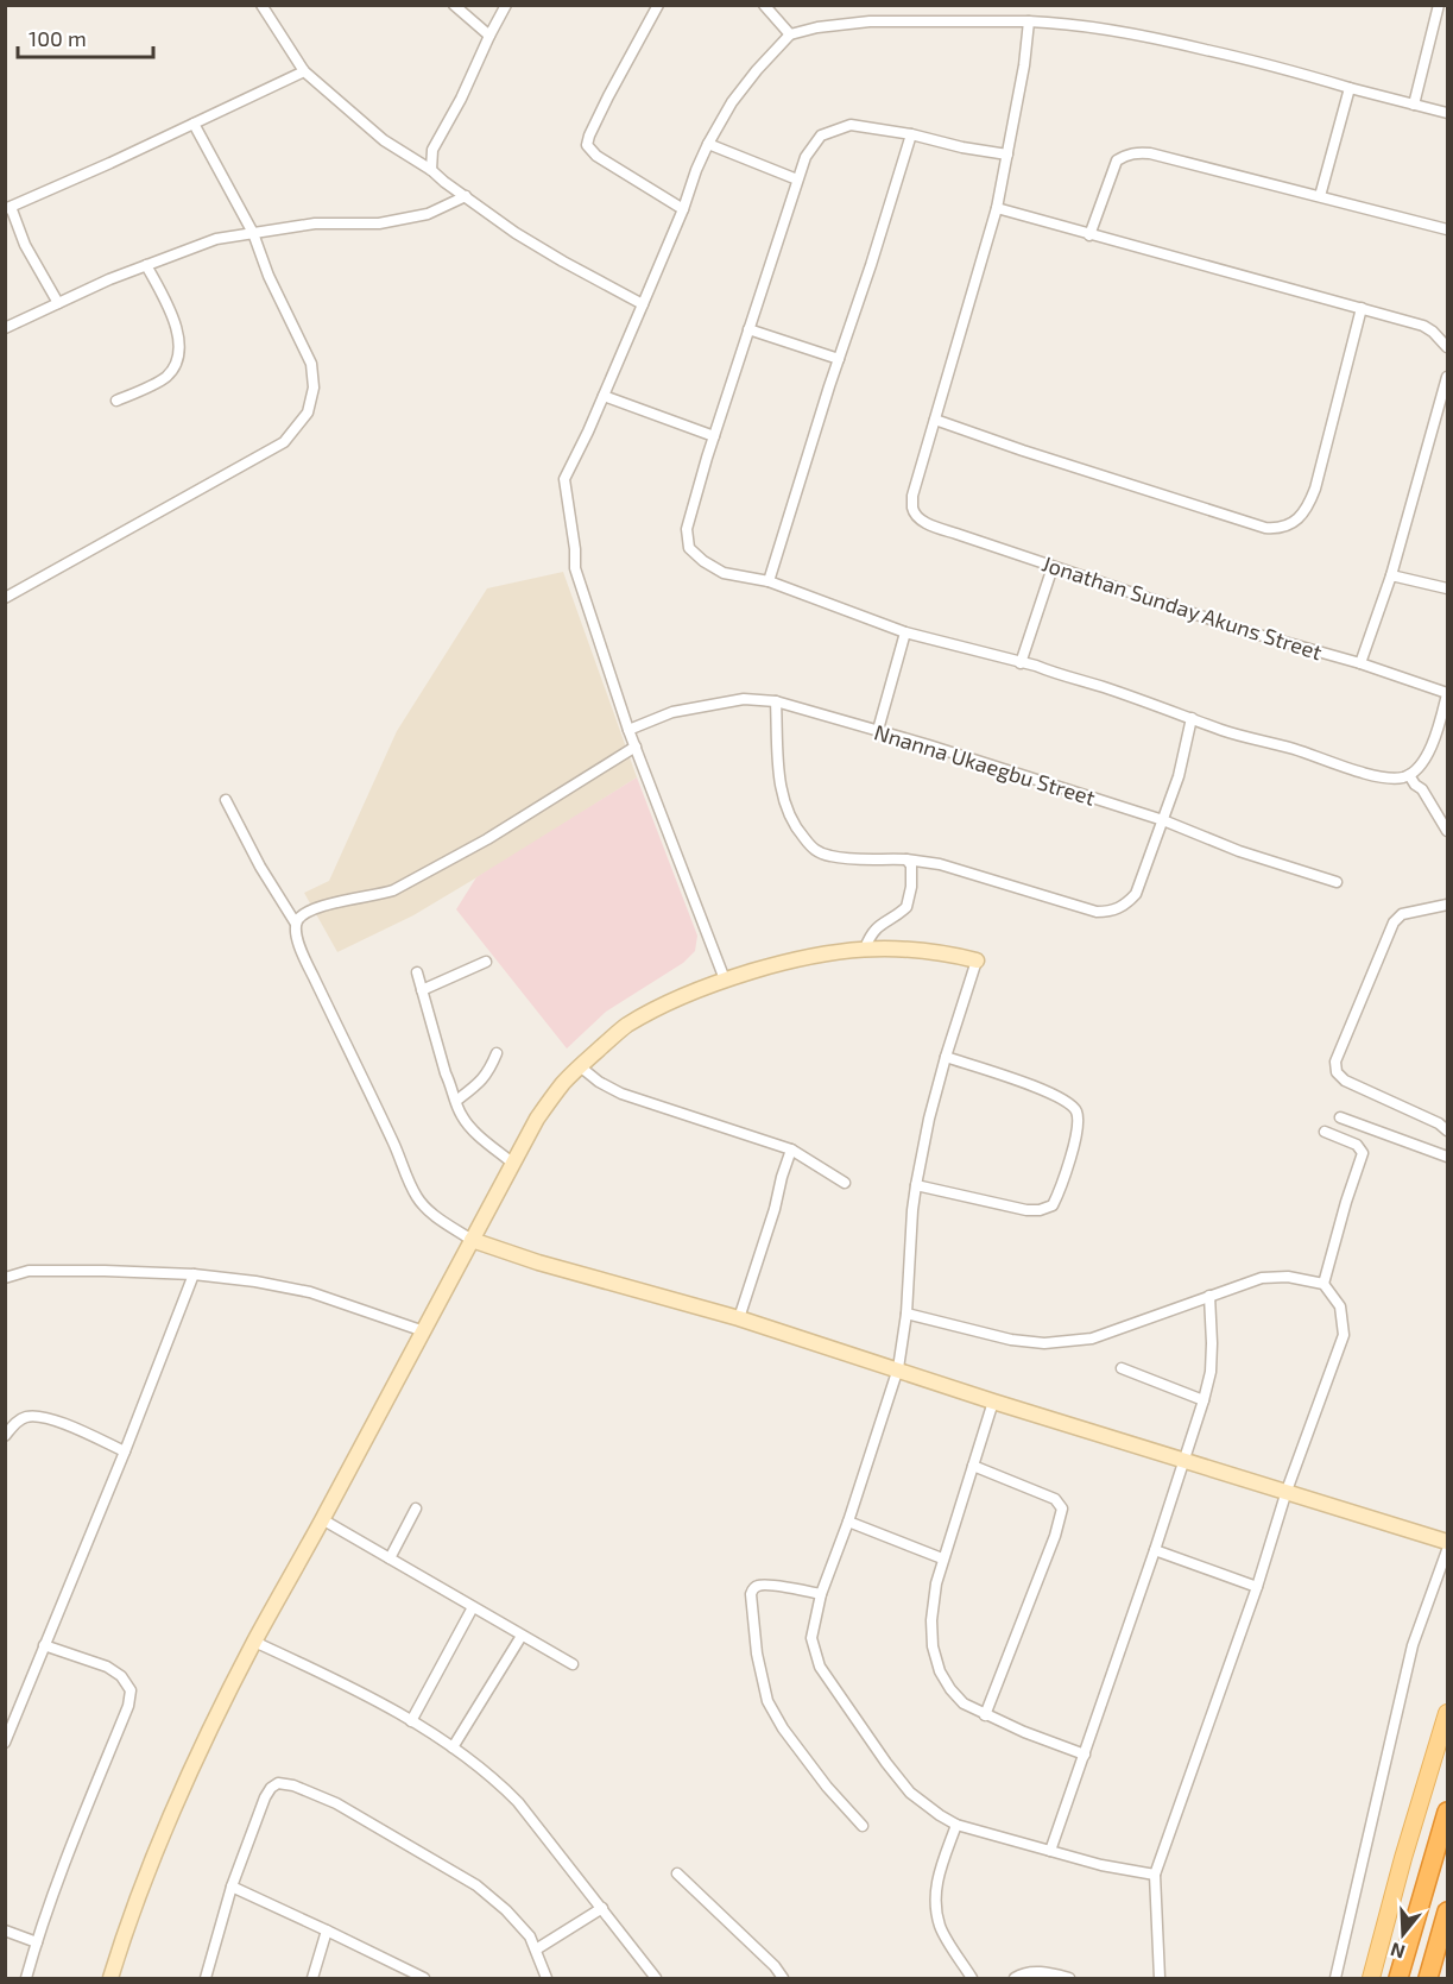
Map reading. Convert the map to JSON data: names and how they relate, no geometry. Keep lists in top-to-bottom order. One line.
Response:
{"streets":{"street":["Jonathan Sunday Akuns Street","Nnanna Ukaegbu Street"]},"scale_bar":"100 m","north":"bottom"}
